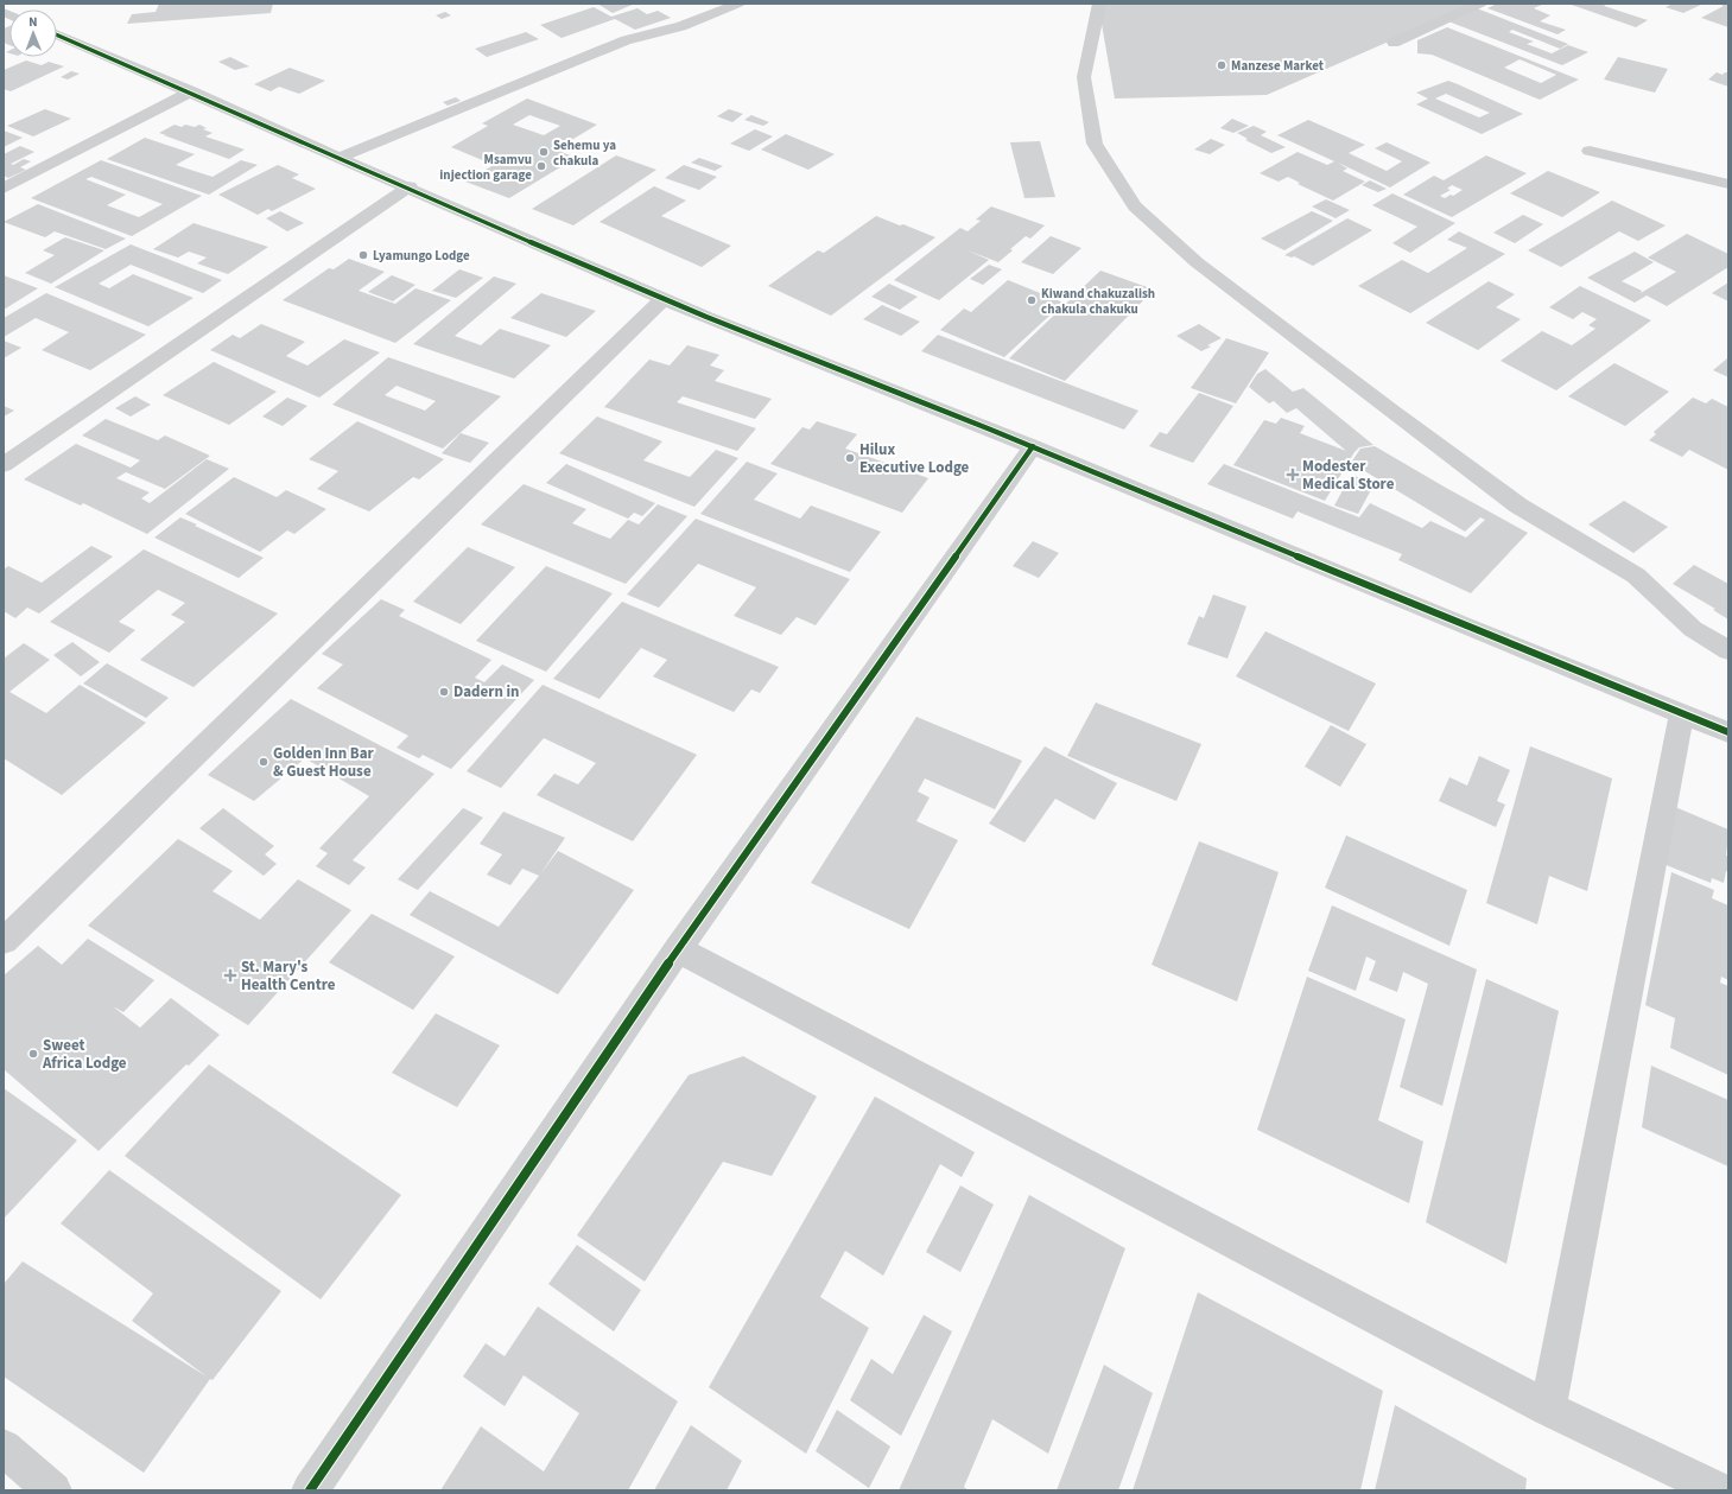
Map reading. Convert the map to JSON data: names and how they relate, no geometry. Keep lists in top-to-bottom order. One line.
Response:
{"places":{"other":["Manzese Market","Sehemu ya chakula","Msamvu injection garage","Lyamungo Lodge","Kiwand chakuzalish chakula chakuku","Hilux Executive Lodge","Dadern in","Golden Inn Bar & Guest House","Sweet Africa Lodge"],"health":["Modester Medical Store","St. Mary's Health Centre"]},"north":"top"}
